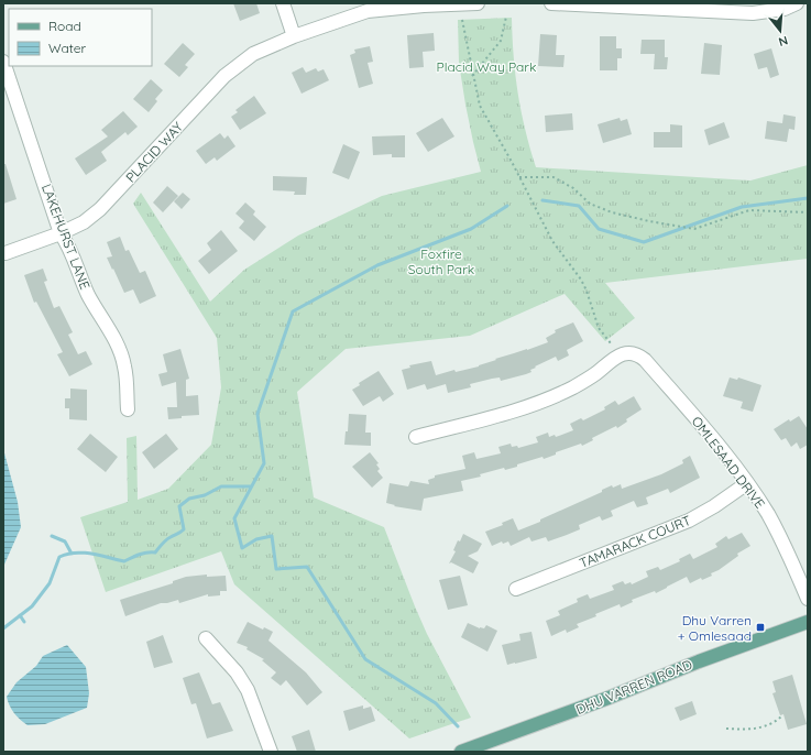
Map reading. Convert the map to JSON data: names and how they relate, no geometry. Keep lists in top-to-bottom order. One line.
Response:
{"streets":{"main road":["DHU VARREN ROAD"],"street":["PLACID WAY","LAKEHURST LANE","OMLESAAD DRIVE","TAMARACK COURT"]},"crossings":[["PLACID WAY","LAKEHURST LANE"],["OMLESAAD DRIVE","TAMARACK COURT"]],"parks":["Placid Way Park","Foxfire South Park"],"places":{"transit":["Dhu Varren + Omlesaad"]},"legend":["Road","Water"],"north":"bottom"}
